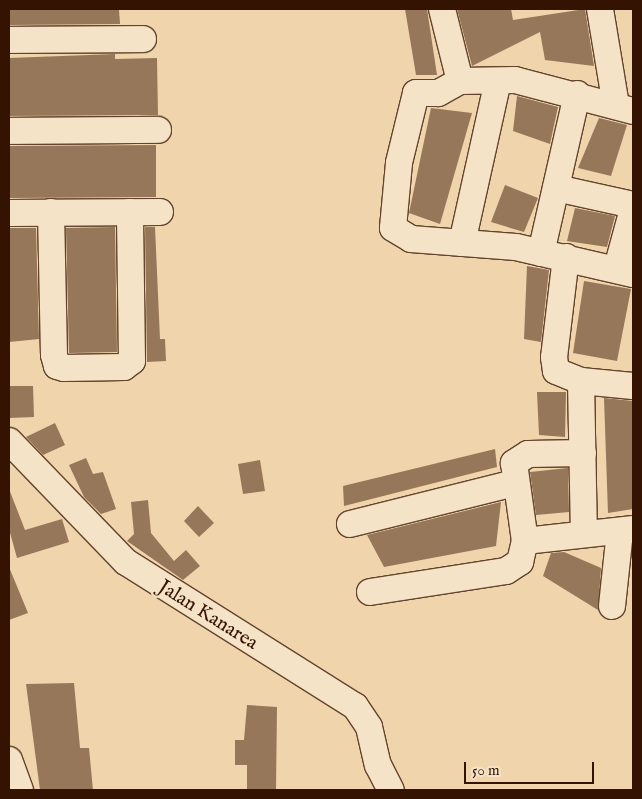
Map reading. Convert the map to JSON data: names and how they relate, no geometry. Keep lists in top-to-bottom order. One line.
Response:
{"streets":{"street":["Jalan Kanarea"]},"scale_bar":"50 m"}
